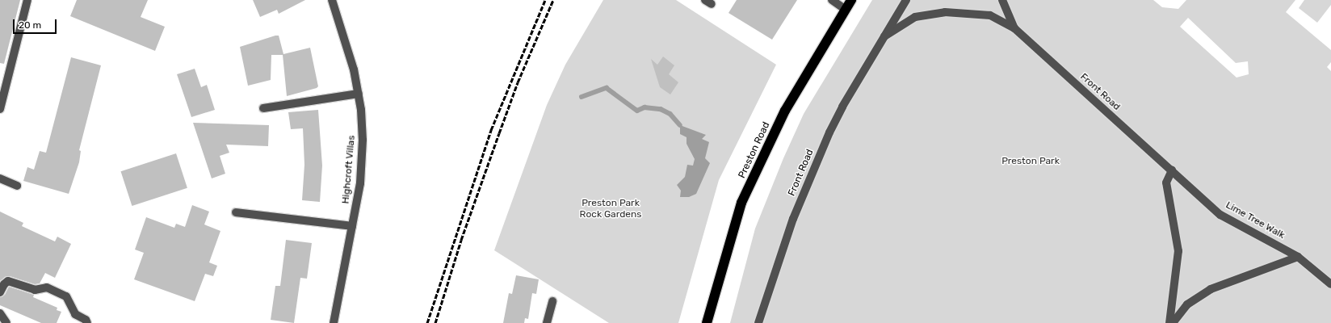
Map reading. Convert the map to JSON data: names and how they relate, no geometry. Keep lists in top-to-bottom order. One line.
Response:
{"streets":{"highway":["Preston Road"],"street":["Front Road","Highcroft Villas","Lime Tree Walk"]},"crossings":[["Front Road","Lime Tree Walk"]],"parks":["Preston Park","Preston Park Rock Gardens"],"scale_bar":"20 m"}
